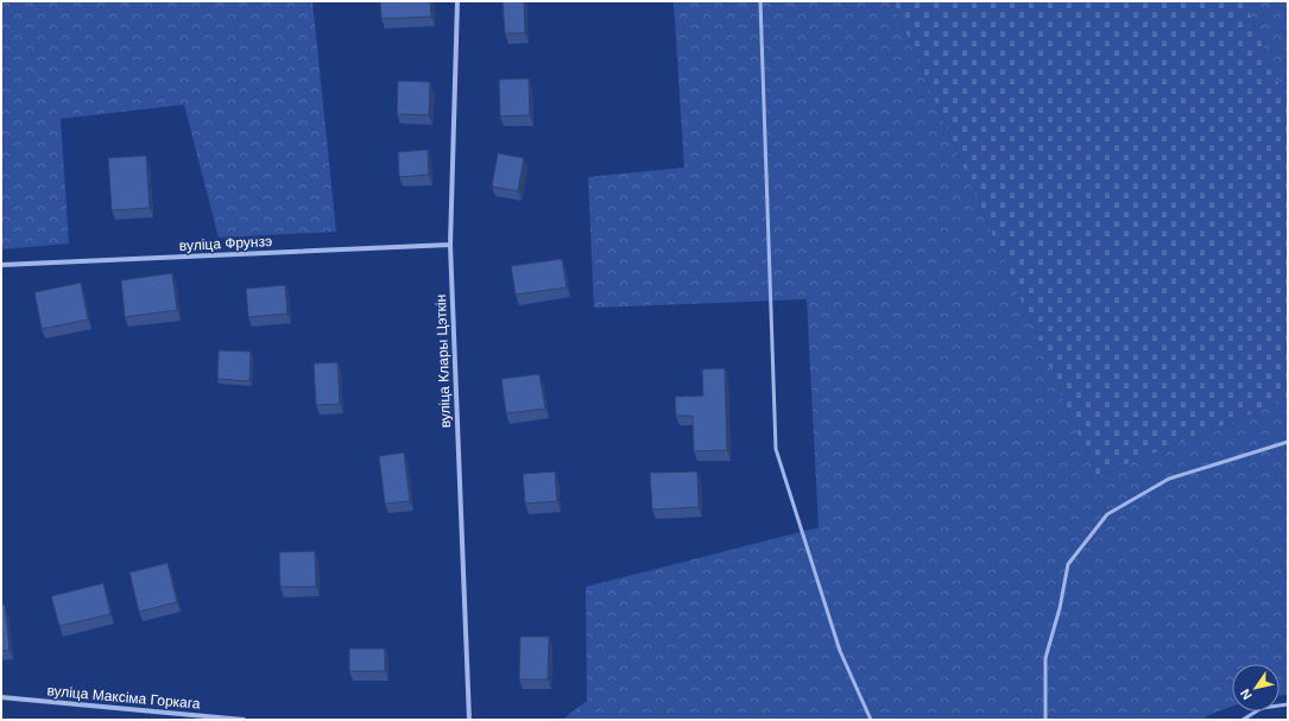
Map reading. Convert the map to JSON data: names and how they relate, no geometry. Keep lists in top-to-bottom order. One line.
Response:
{"streets":{"street":["вуліца Фрунзэ","вуліца Клары Цэткін","вуліца Максіма Горкага"]},"crossings":[["вуліца Фрунзэ","вуліца Клары Цэткін"]],"north":"bottom left"}
